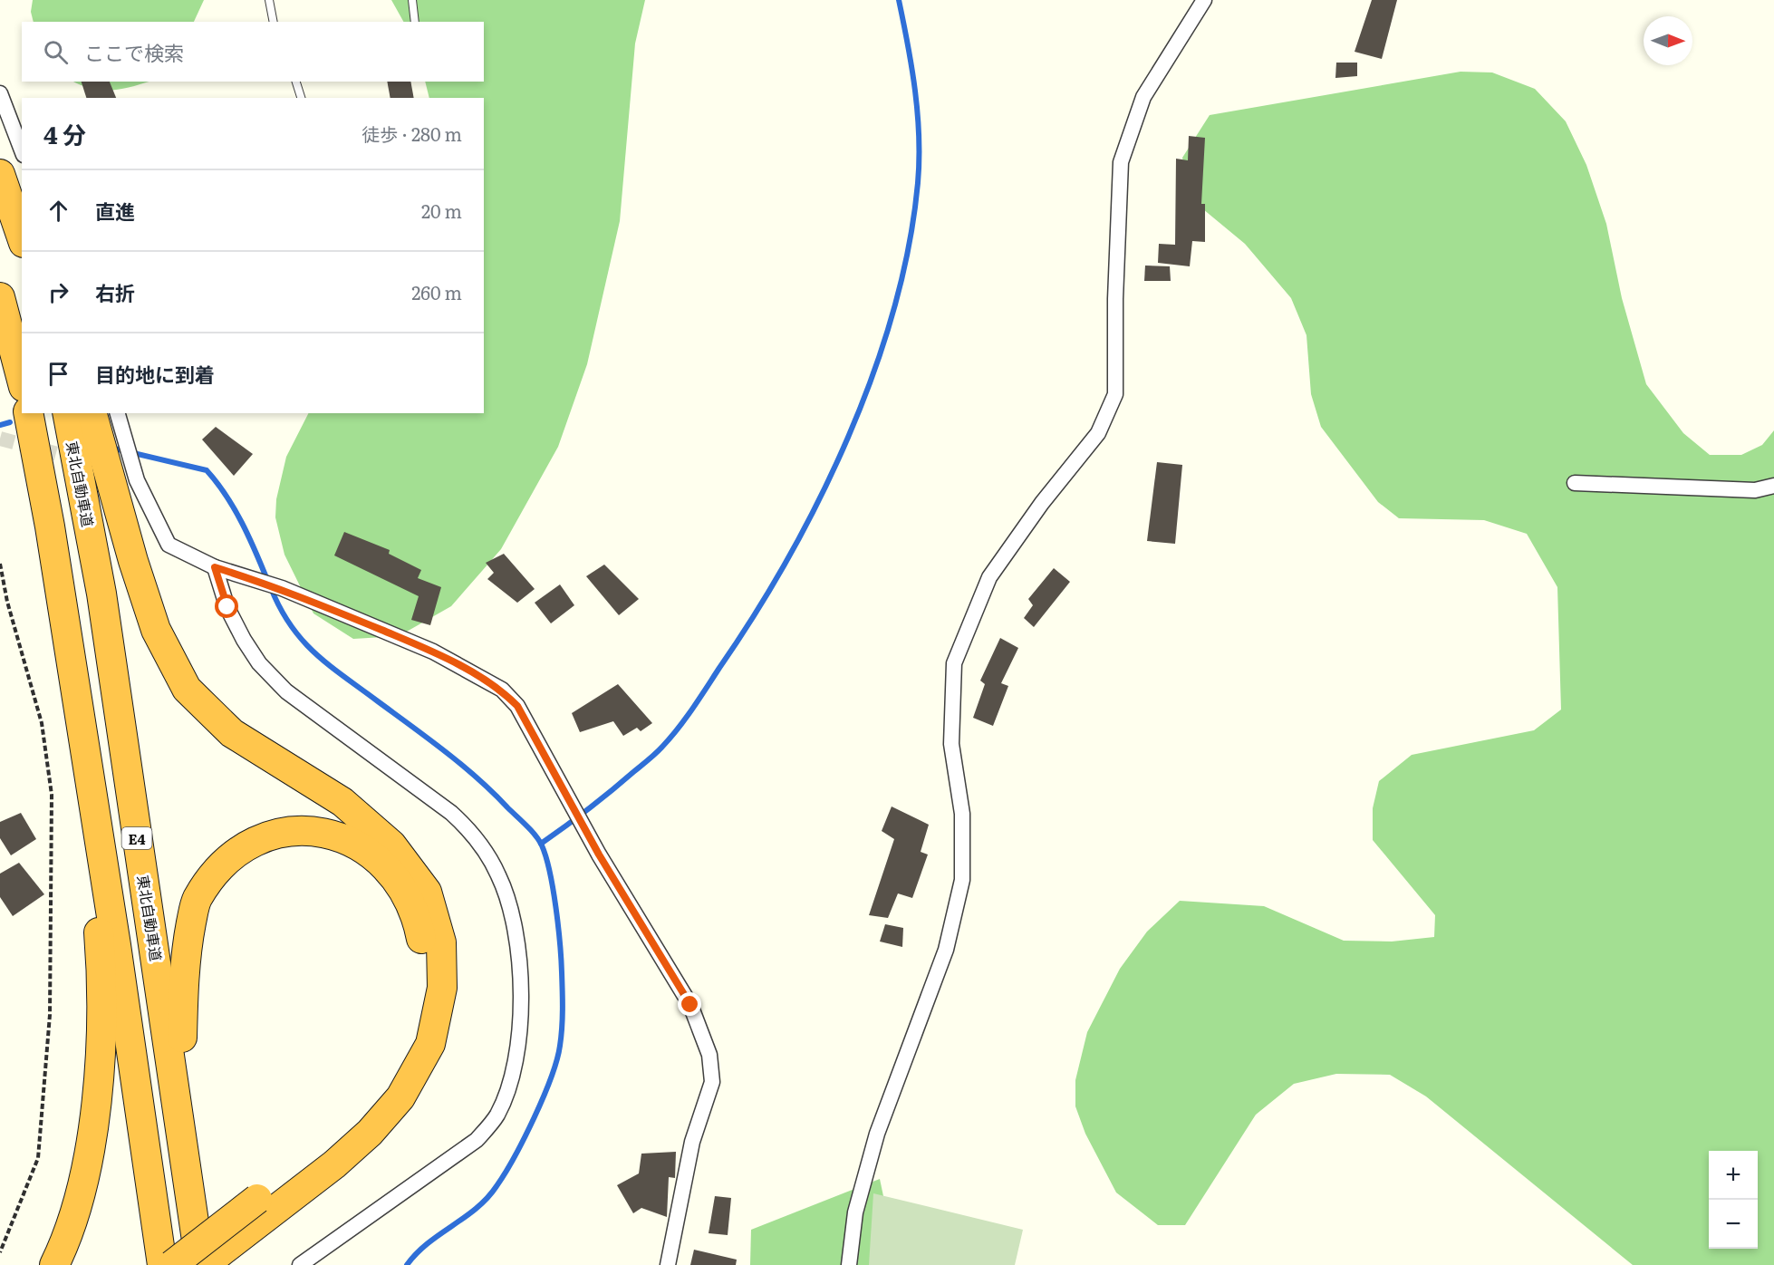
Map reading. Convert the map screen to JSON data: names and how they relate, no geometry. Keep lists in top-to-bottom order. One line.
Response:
{"streets":{"highway":["東北自動車道","E4"]},"north":"right","page":{"search":"ここで検索","heading":["4 分","徒歩 · 280 m"],"list":[["直進","20 m"],["右折","260 m"],"目的地に到着"],"map_buttons":["+","−"]}}
